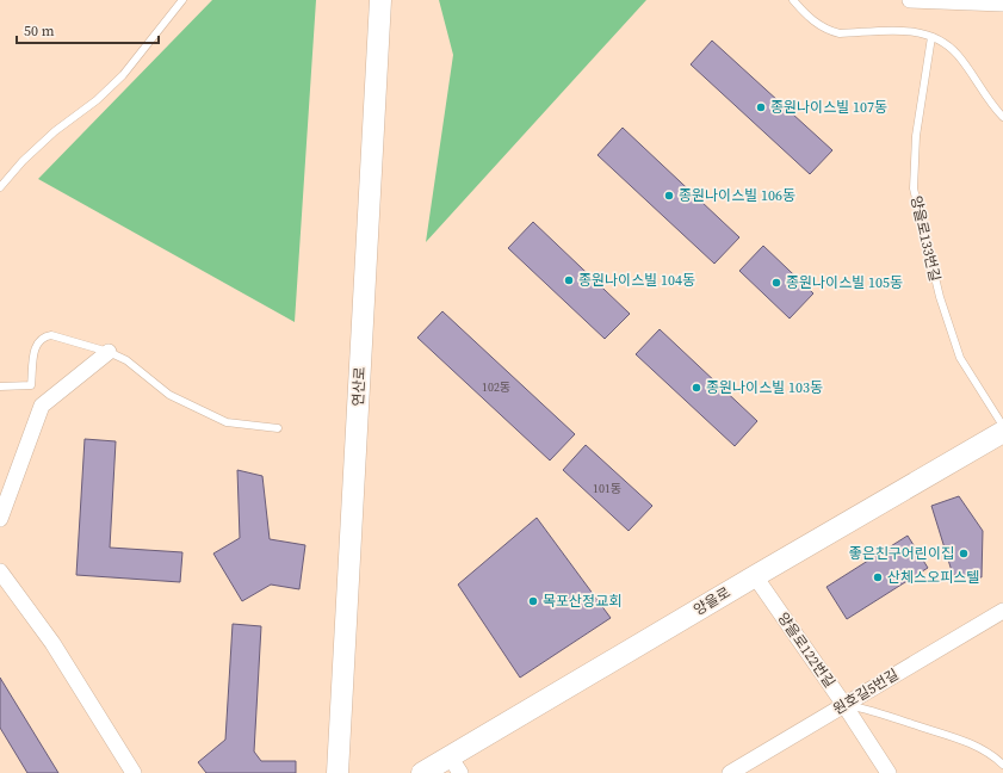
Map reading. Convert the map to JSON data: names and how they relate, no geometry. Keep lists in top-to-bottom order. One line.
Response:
{"streets":{"street":["연산로","양을로","양을로122번길","원호길5번길"],"lane":["양을로133번길"]},"crossings":[["양을로","양을로122번길"],["양을로122번길","원호길5번길"]],"places":["종원나이스빌 107동","종원나이스빌 106동","종원나이스빌 104동","종원나이스빌 105동","종원나이스빌 103동","좋은친구어린이집","산체스오피스텔","목포산정교회"],"house_numbers":["102동","101동"],"scale_bar":"50 m"}
